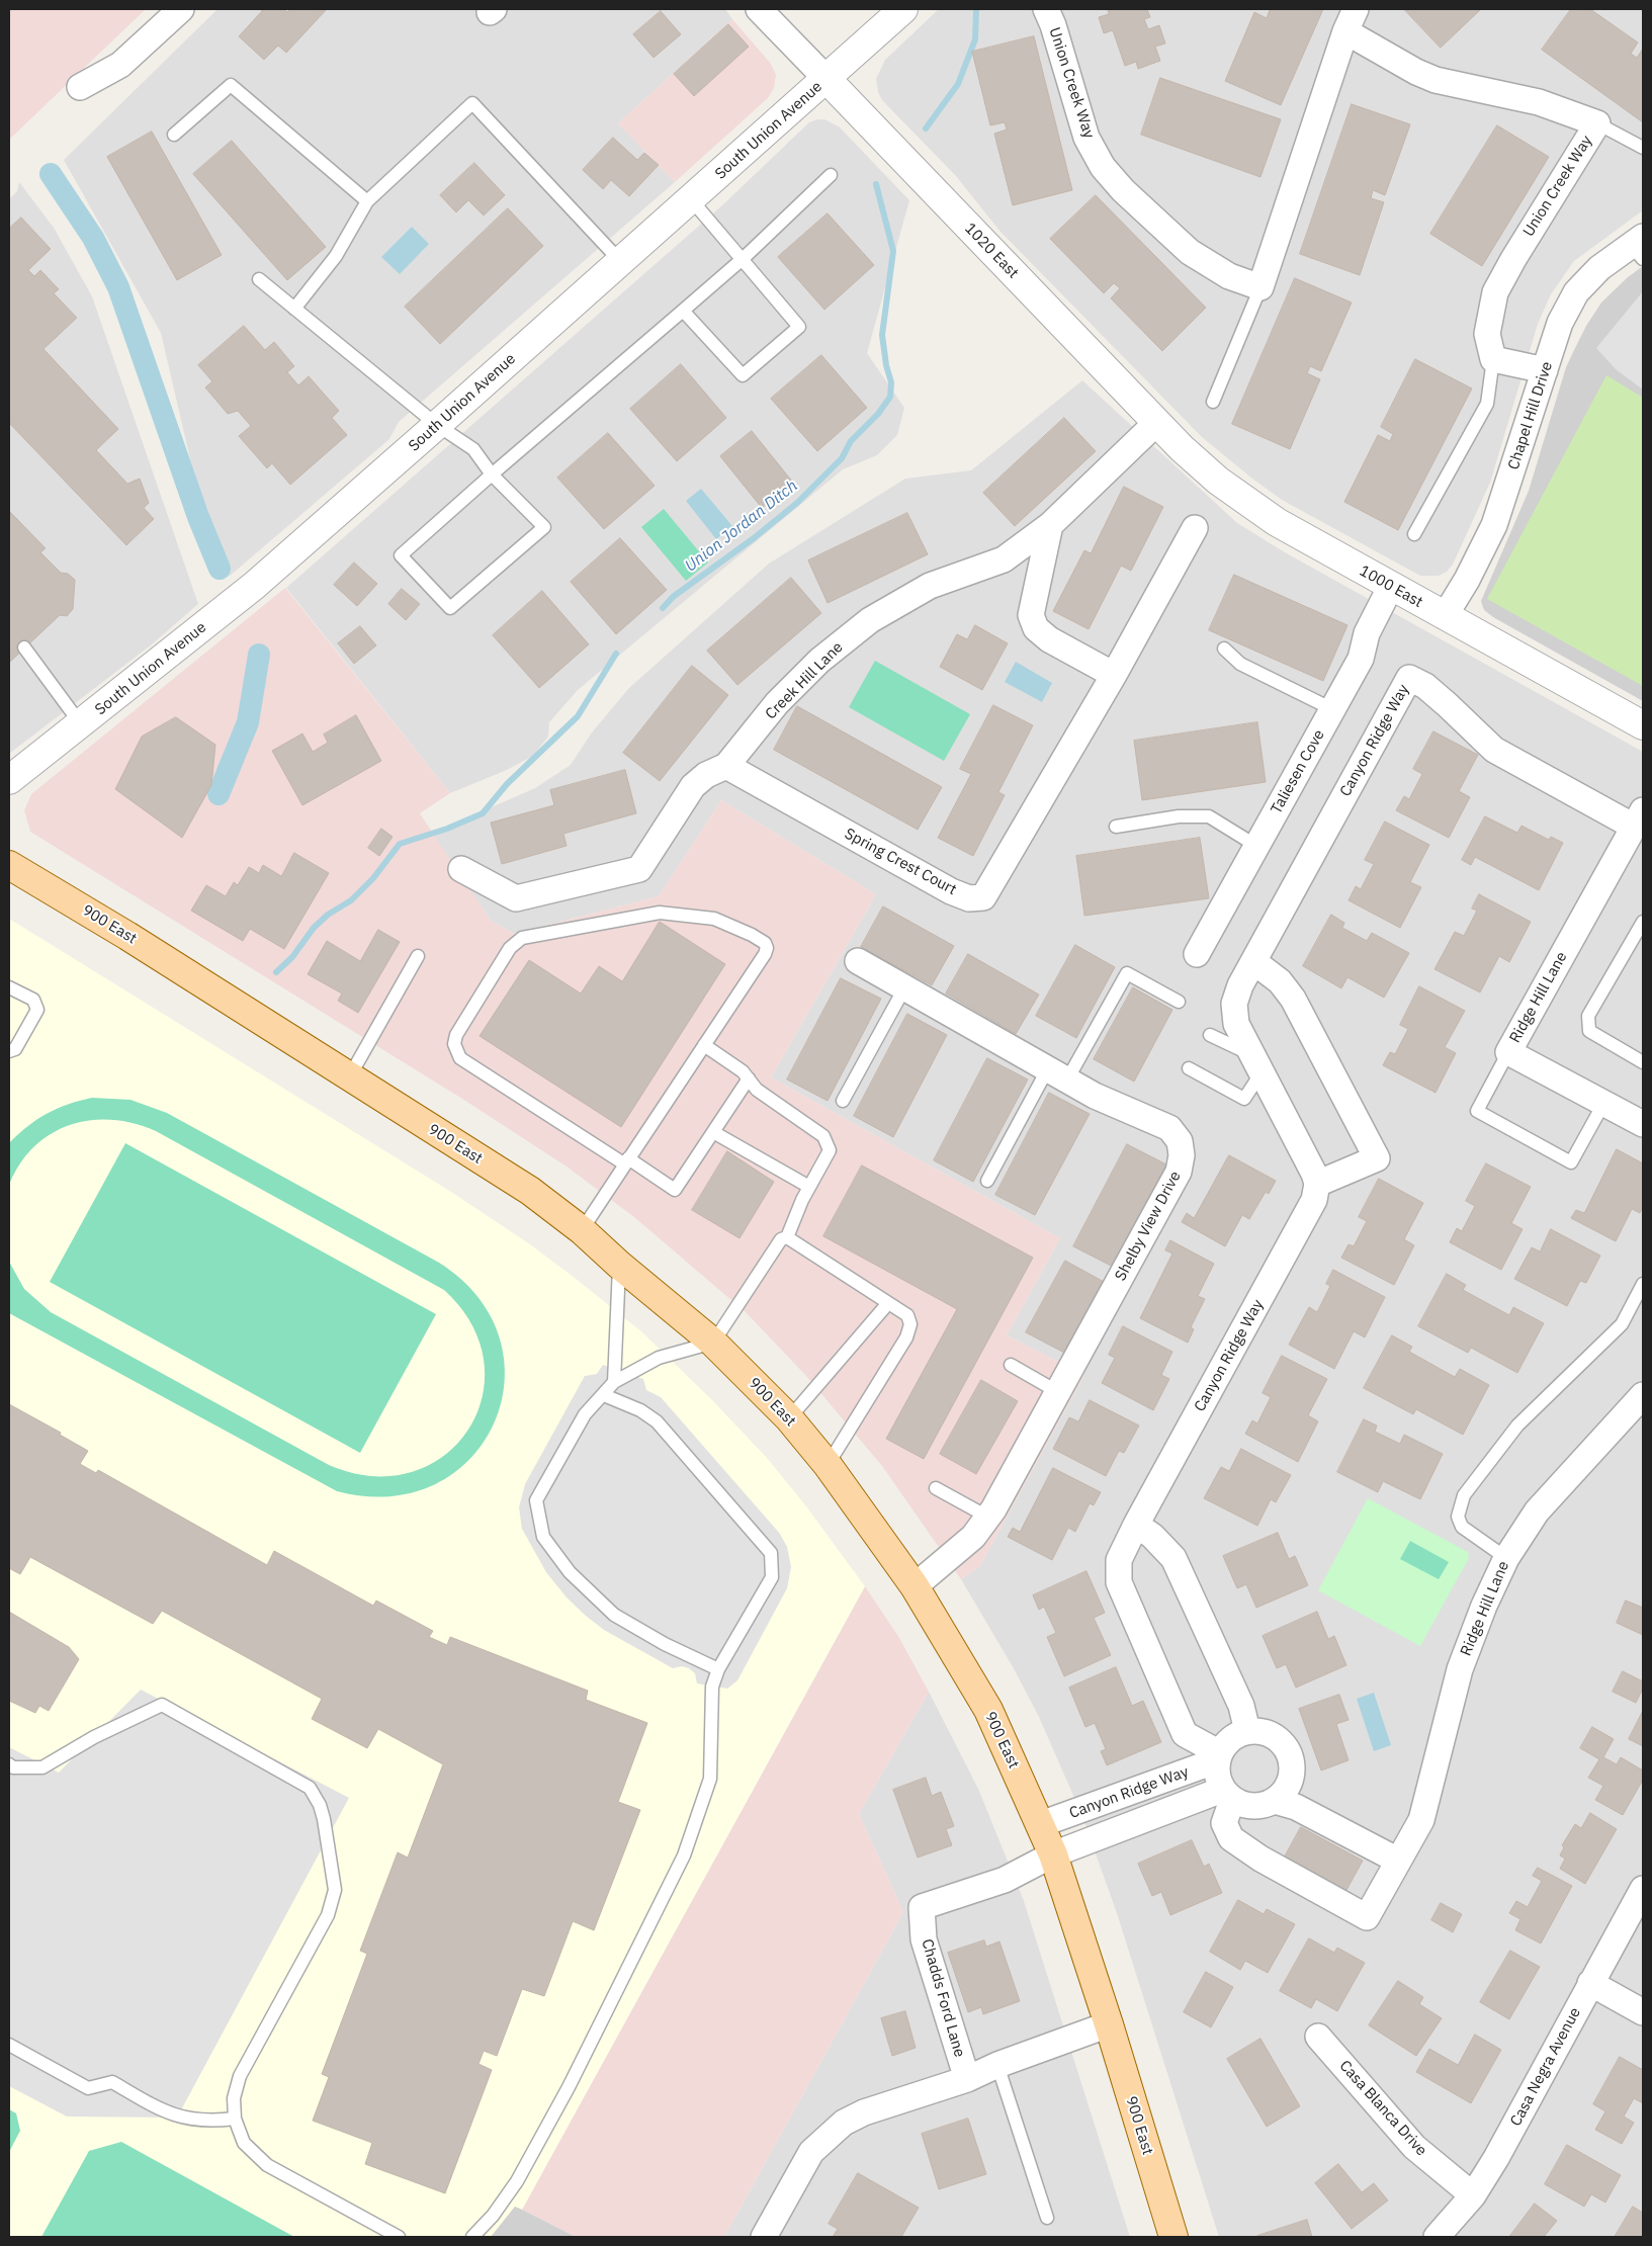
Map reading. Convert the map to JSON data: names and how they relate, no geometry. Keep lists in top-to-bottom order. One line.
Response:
{"streets":{"main road":["900 East"],"street":["Union Creek Way","South Union Avenue","1020 East","Chapel Hill Drive","1000 East","Creek Hill Lane","Canyon Ridge Way","Taliesen Cove","Spring Crest Court","Ridge Hill Lane","Shelby View Drive","Chadds Ford Lane","Casa Negra Avenue","Casa Blanca Drive"]},"crossings":[["South Union Avenue","1020 East"],["1020 East","1000 East"],["1020 East","Creek Hill Lane"],["Chapel Hill Drive","1000 East"],["1000 East","Creek Hill Lane"],["1000 East","Taliesen Cove"],["Creek Hill Lane","Spring Crest Court"],["Canyon Ridge Way","900 East"],["Canyon Ridge Way","Ridge Hill Lane"],["Canyon Ridge Way","Chadds Ford Lane"],["900 East","Shelby View Drive"],["900 East","Chadds Ford Lane"],["Casa Negra Avenue","Casa Blanca Drive"]],"water":["Union Jordan Ditch"]}
